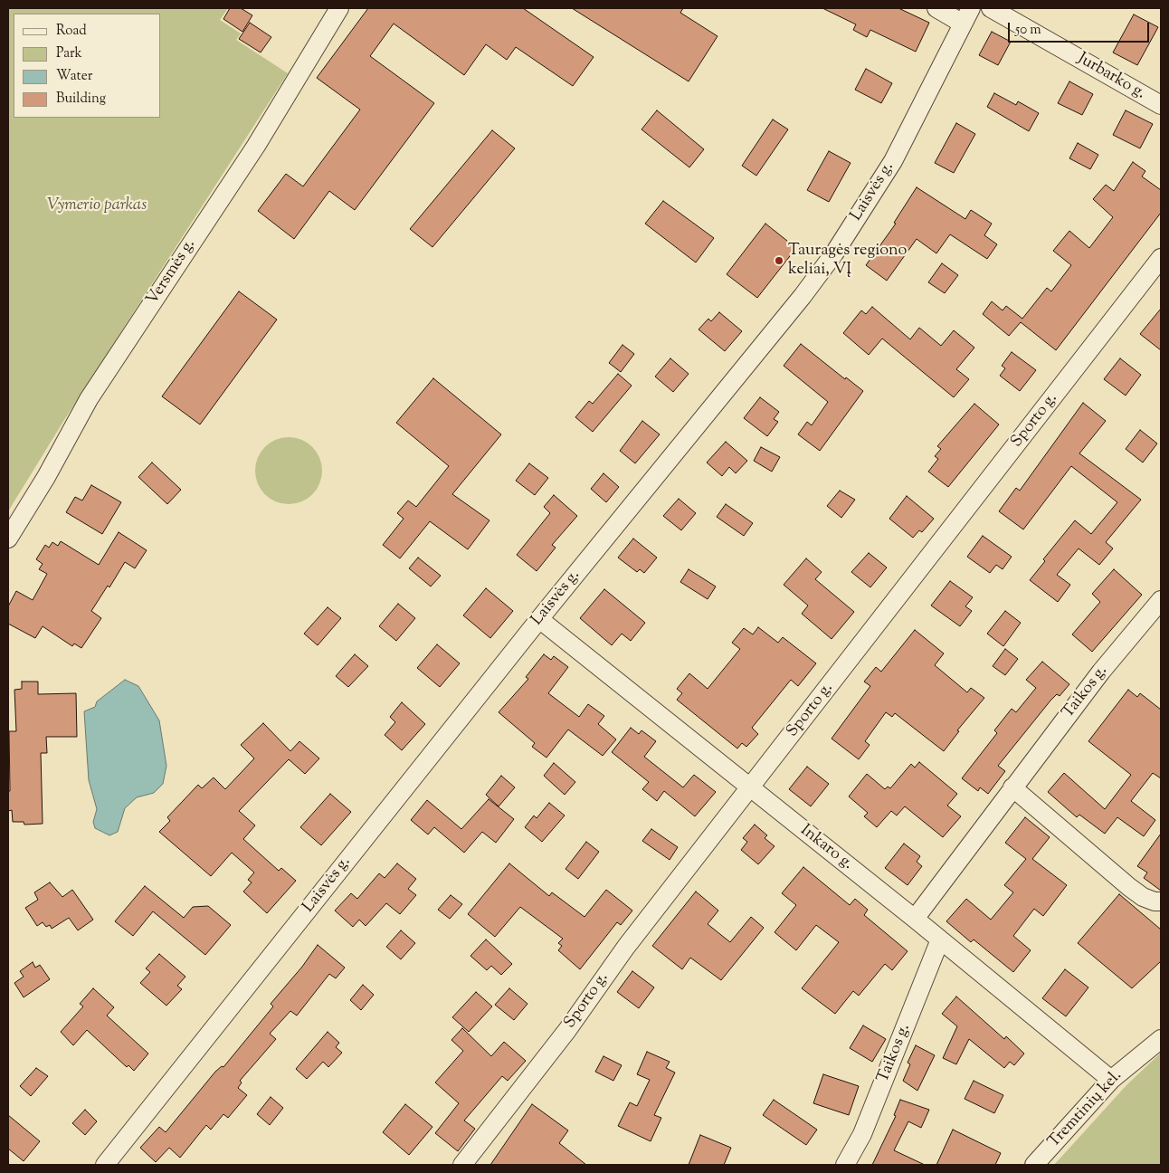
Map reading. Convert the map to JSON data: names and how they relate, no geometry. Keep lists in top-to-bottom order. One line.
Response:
{"streets":{"street":["Jurbarko g.","Laisvės g.","Versmės g.","Sporto g.","Taikos g.","Inkaro g.","Tremtinių kel."]},"crossings":[["Laisvės g.","Inkaro g."],["Sporto g.","Inkaro g."],["Taikos g.","Inkaro g."],["Inkaro g.","Tremtinių kel."]],"parks":["Vymerio parkas"],"places":["Tauragės regiono keliai, VĮ"],"legend":["Road","Park","Water","Building"],"scale_bar":"50 m"}
